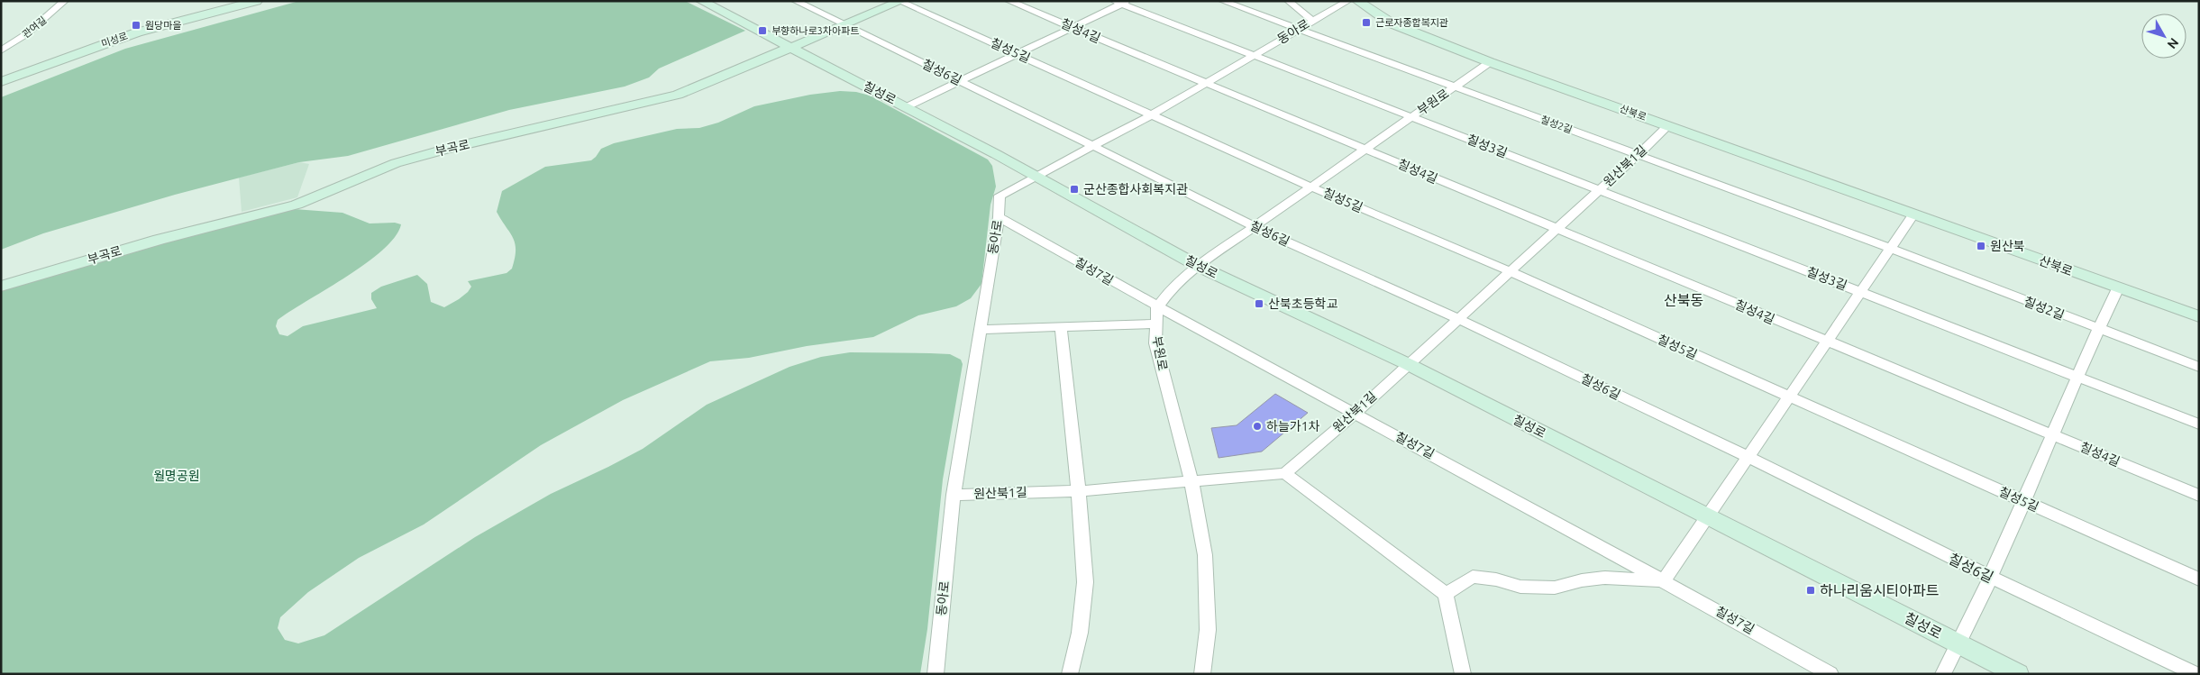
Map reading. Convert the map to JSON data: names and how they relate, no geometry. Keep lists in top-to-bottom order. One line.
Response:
{"streets":{"street":["관여길","칠성4길","동아로","미성로","칠성5길","칠성6길","칠성로","부원로","산북로","칠성2길","칠성3길","부곡로","원산북1길","칠성7길"]},"crossings":[["칠성4길","동아로"],["칠성4길","부원로"],["칠성4길","칠성3길"],["칠성4길","원산북1길"],["동아로","칠성5길"],["동아로","칠성6길"],["동아로","칠성로"],["동아로","칠성2길"],["동아로","칠성3길"],["동아로","원산북1길"],["동아로","칠성7길"],["칠성5길","부원로"],["칠성5길","부곡로"],["칠성5길","원산북1길"],["칠성6길","부원로"],["칠성6길","부곡로"],["칠성6길","원산북1길"],["칠성로","부원로"],["칠성로","부곡로"],["칠성로","원산북1길"],["부원로","산북로"],["부원로","칠성2길"],["부원로","칠성3길"],["부원로","원산북1길"],["부원로","칠성7길"],["산북로","원산북1길"],["칠성2길","칠성3길"],["칠성2길","원산북1길"],["칠성3길","원산북1길"],["원산북1길","칠성7길"]],"districts":["산북동"],"parks":["월명공원"],"places":{"transit":["근로자종합복지관","원당마을","부향하나로3차아파트","군산종합사회복지관","원산북","산북초등학교","하나리움시티아파트"],"other":["하늘가1차"]},"north":"bottom right"}
